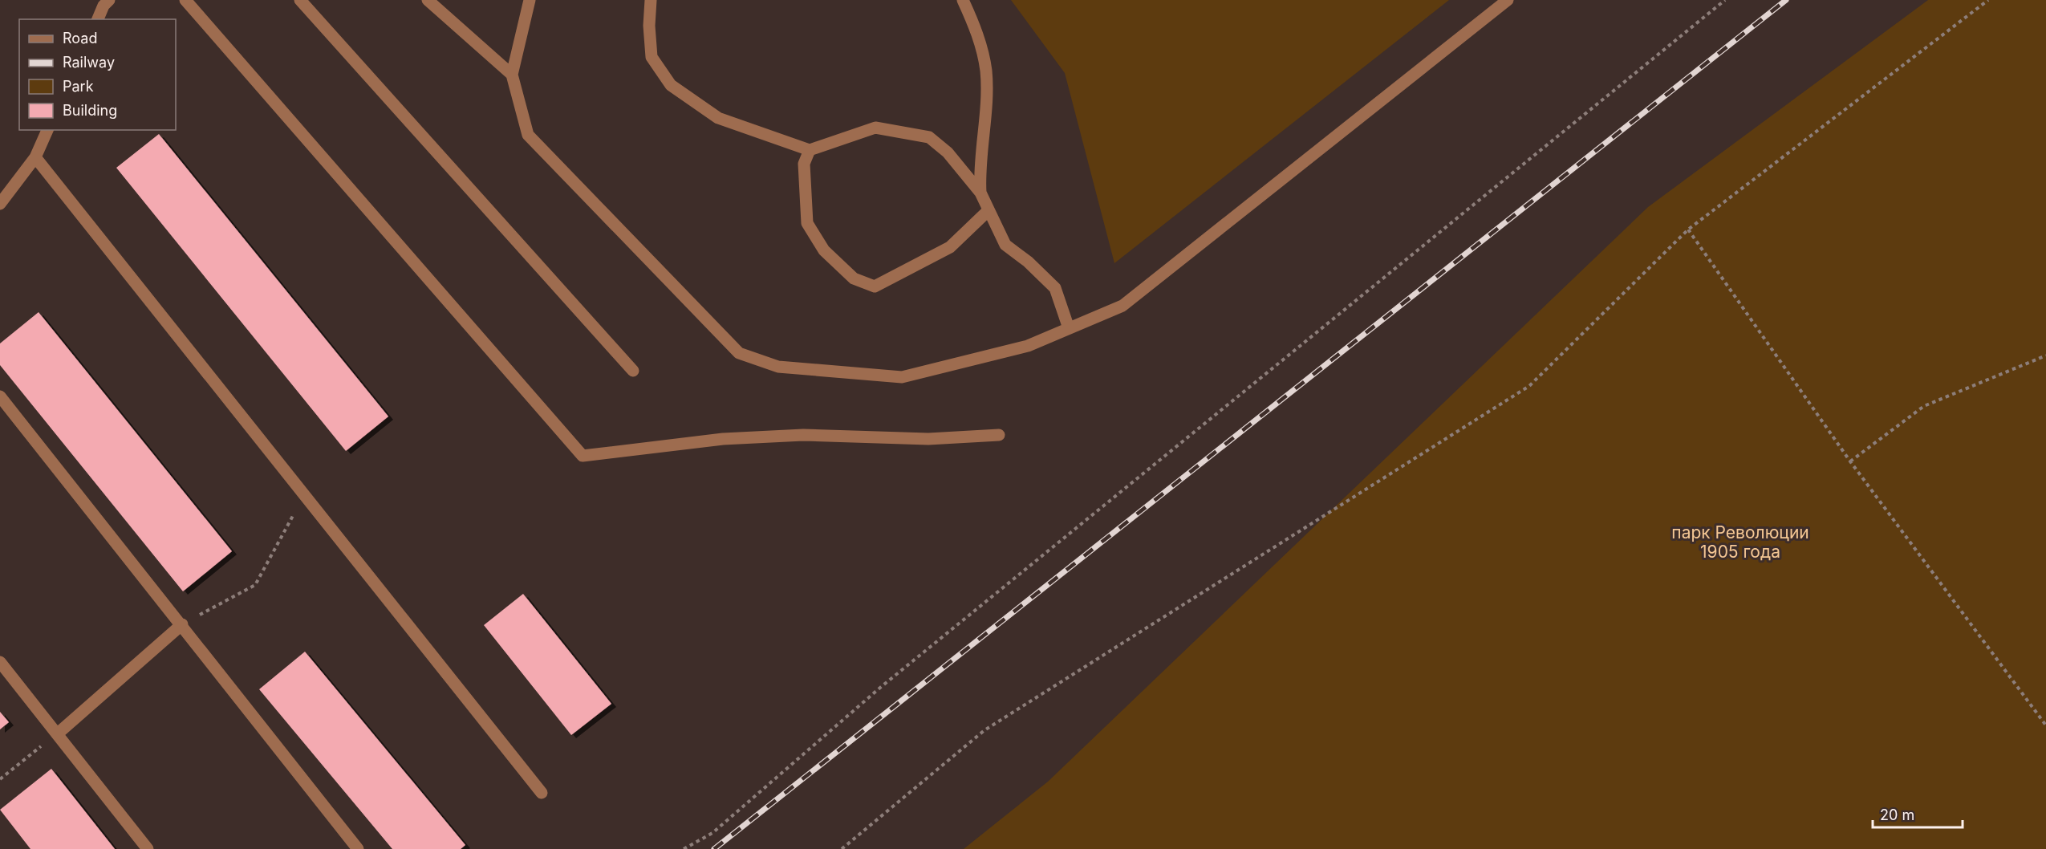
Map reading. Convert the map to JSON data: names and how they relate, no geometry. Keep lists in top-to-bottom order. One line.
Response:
{"parks":["парк Революции 1905 года"],"legend":["Road","Railway","Park","Building"],"scale_bar":"20 m"}
